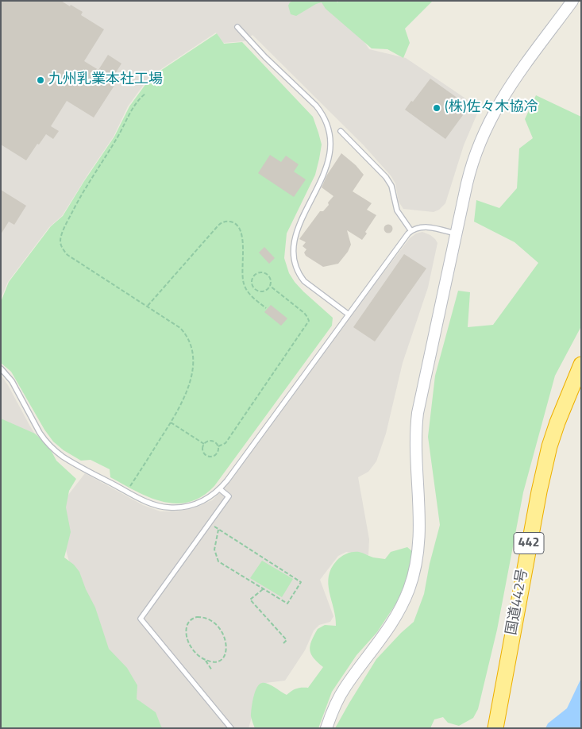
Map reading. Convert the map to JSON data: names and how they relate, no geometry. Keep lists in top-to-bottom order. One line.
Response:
{"streets":{"highway":["442","国道442号"]},"places":["九州乳業本社工場","(株)佐々木協冷"]}
